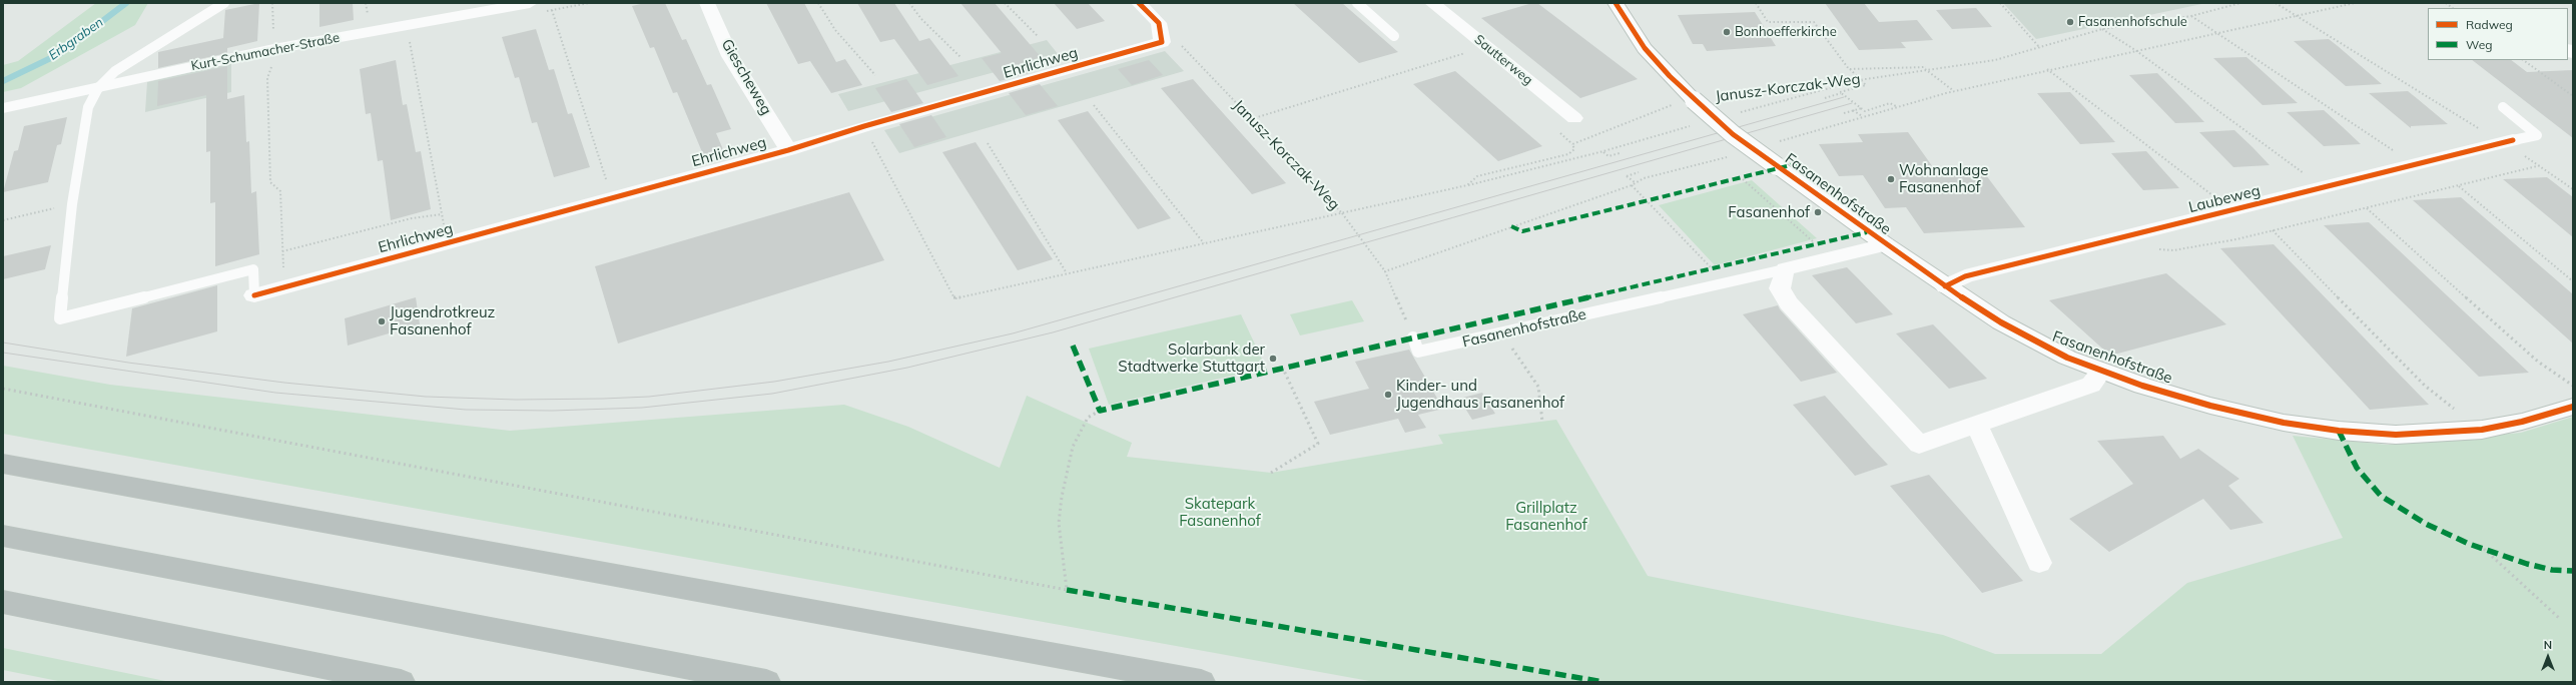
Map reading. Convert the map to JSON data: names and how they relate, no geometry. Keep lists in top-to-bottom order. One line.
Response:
{"streets":{"street":["Kurt-Schumacher-Straße","Sautterweg","Ehrlichweg","Giescheweg","Fasanenhofstraße","Laubeweg"],"path":["Janusz-Korczak-Weg"]},"crossings":[["Ehrlichweg","Giescheweg"],["Ehrlichweg","Janusz-Korczak-Weg"],["Janusz-Korczak-Weg","Fasanenhofstraße"],["Fasanenhofstraße","Laubeweg"]],"water":["Erbgraben"],"parks":["Skatepark Fasanenhof","Grillplatz Fasanenhof"],"places":["Fasanenhofschule","Bonhoefferkirche","Wohnanlage Fasanenhof","Fasanenhof","Jugendrotkreuz Fasanenhof","Solarbank der Stadtwerke Stuttgart","Kinder- und Jugendhaus Fasanenhof"],"legend":["Radweg","Weg"],"north":"top"}
